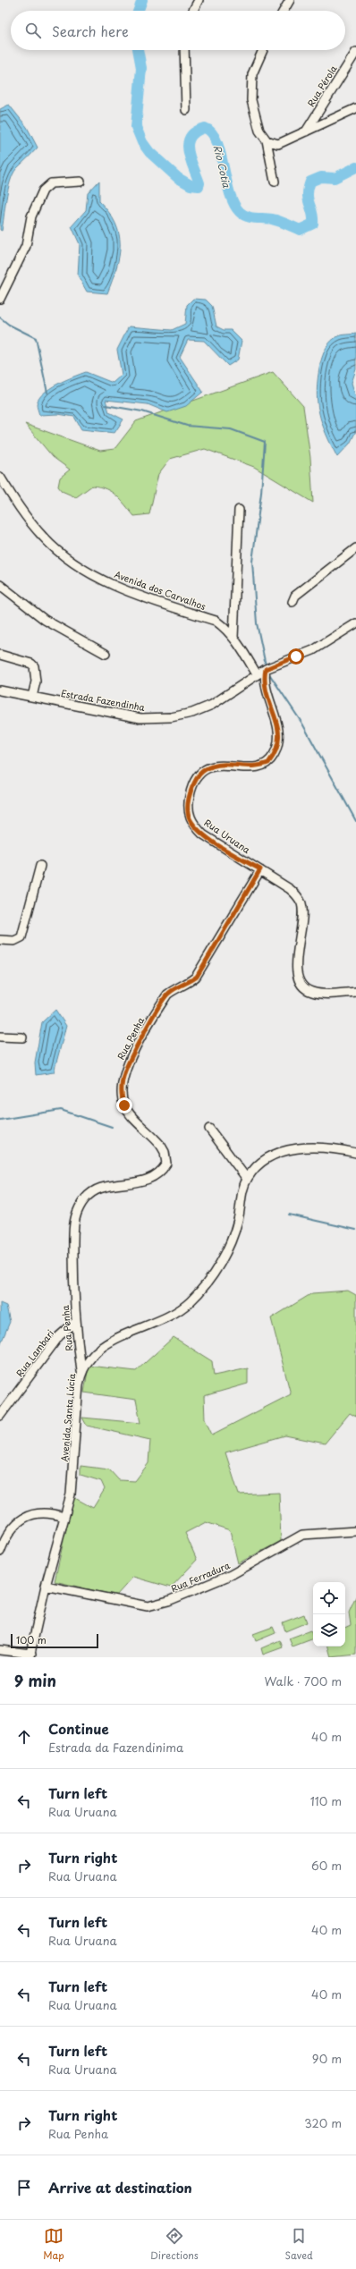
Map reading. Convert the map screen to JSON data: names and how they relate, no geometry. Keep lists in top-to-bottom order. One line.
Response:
{"streets":{"street":["Rua Pérola","Avenida dos Carvalhos","Estrada Fazendinha","Rua Uruana","Rua Penha","Rua Lambari","Avenida Santa Lúcia","Rua Ferradura"]},"crossings":[["Avenida dos Carvalhos","Estrada Fazendinha"],["Rua Uruana","Rua Penha"],["Rua Penha","Rua Lambari"],["Rua Penha","Avenida Santa Lúcia"],["Avenida Santa Lúcia","Rua Ferradura"]],"water":["Rio Cotia"],"scale_bar":"100 m","page":{"search":"Search here","scale":"100 m","heading":["9 min","Walk · 700 m"],"list":[["Continue","Estrada da Fazendinima","40 m"],["Turn left","Rua Uruana","110 m"],["Turn right","Rua Uruana","60 m"],["Turn left","Rua Uruana","40 m"],["Turn left","Rua Uruana","40 m"],["Turn left","Rua Uruana","90 m"],["Turn right","Rua Penha","320 m"],"Arrive at destination"],"nav":["Map","Directions","Saved"]}}
